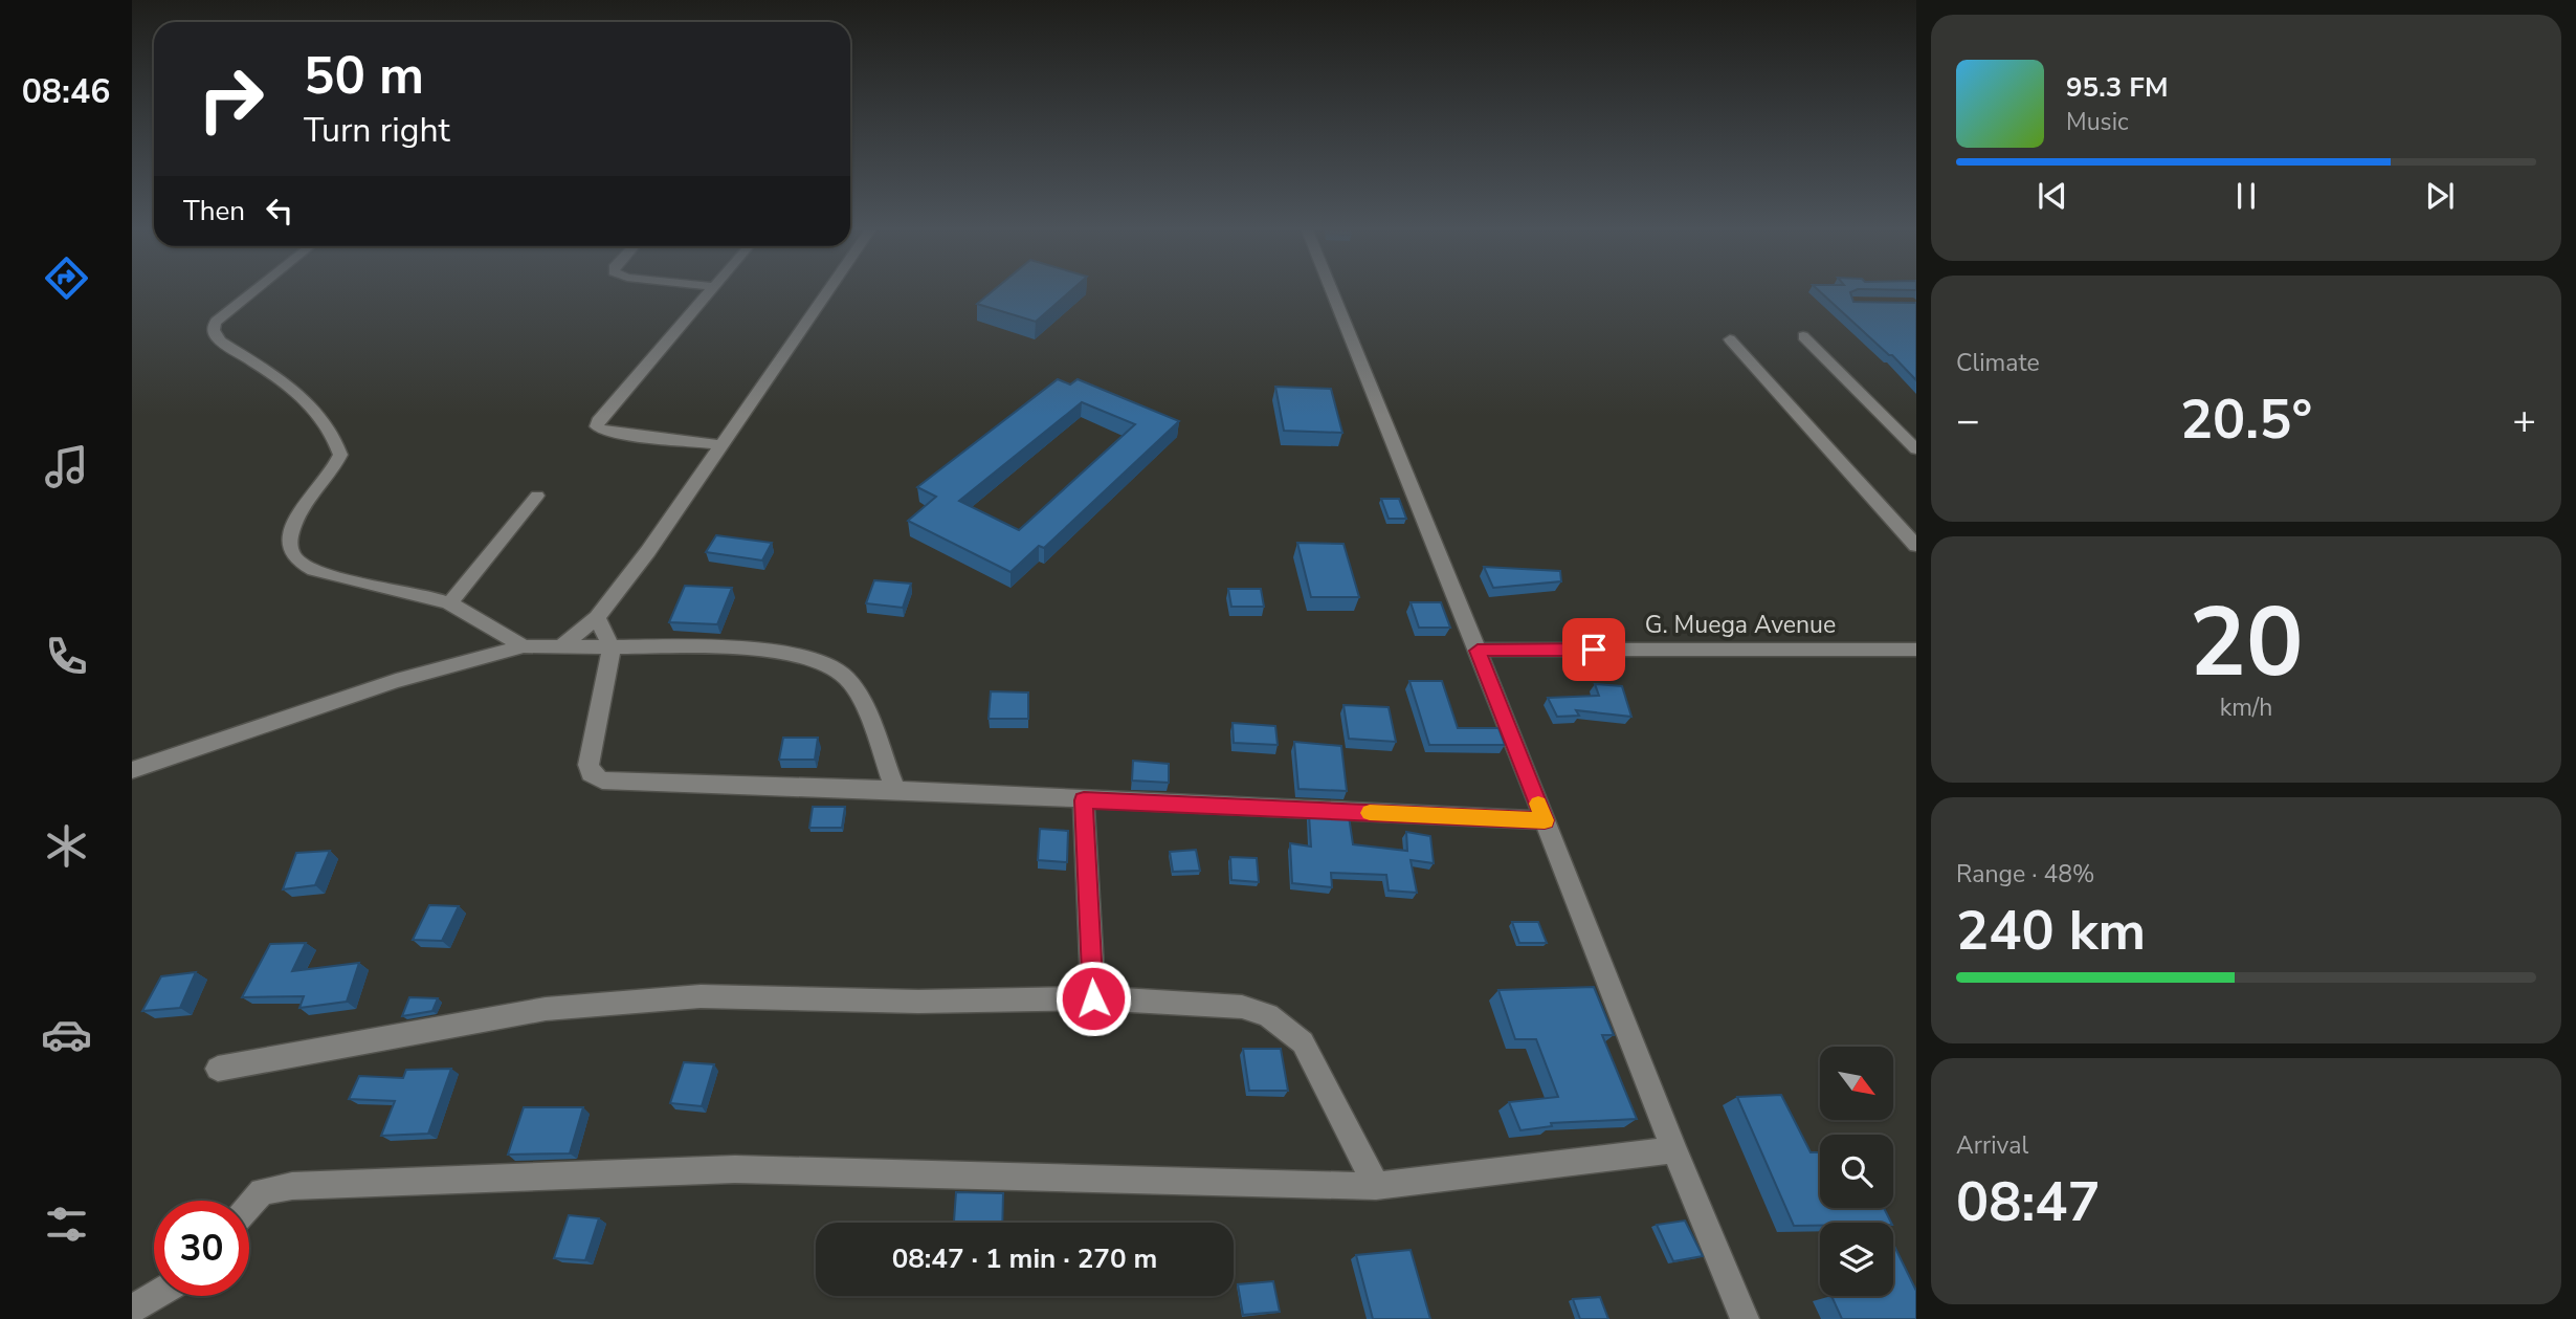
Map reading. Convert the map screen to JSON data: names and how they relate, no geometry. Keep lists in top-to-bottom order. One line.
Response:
{"streets":{"street":["G. Muega Avenue"]},"north":"bottom right","page":{"tabs":"08:46","turn":["50 m","Turn right"],"song":["95.3 FM","Music"],"then":"Then","tile":["Climate",["20","km/h"],["Range · 48%","240 km"],["Arrival","08:47"]],"heat":["−","20.5°","+"],"limit":"30","trip":"08:47 · 1 min · 270 m"}}
